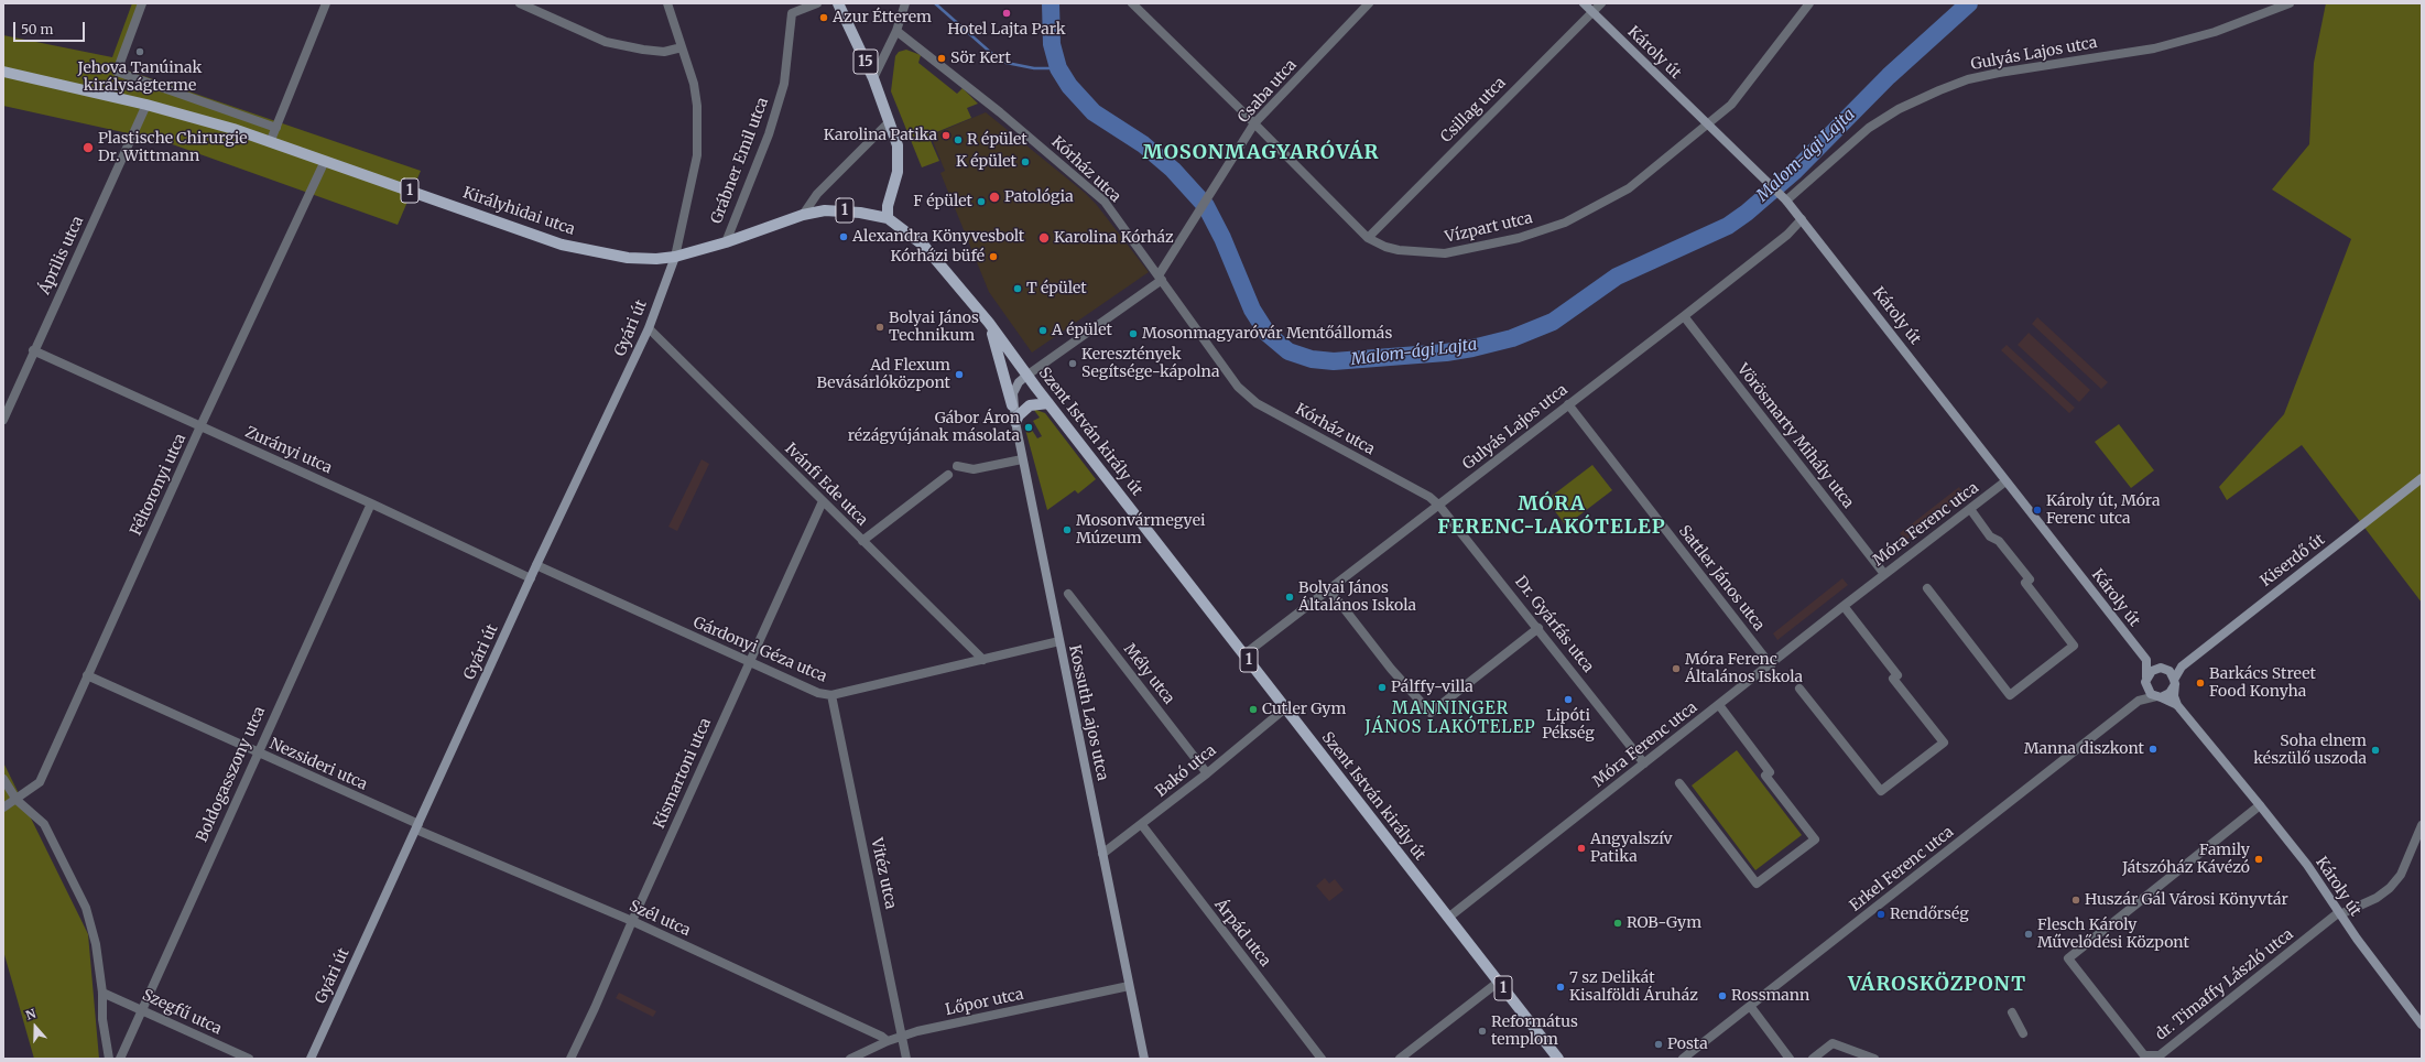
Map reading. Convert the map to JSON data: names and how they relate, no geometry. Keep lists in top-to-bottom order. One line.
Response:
{"streets":{"main road":["15","1","Királyhidai utca","Szent István király út"],"street":["Károly út","Gulyás Lajos utca","Csaba utca","Csillag utca","Grábner Emil utca","Kórház utca","Vízpart utca","Április utca","Gyári út","Vörösmarty Mihály utca","Zurányi utca","Féltoronyi utca","Ivánfi Ede utca","Móra Ferenc utca","Kiserdő út","Sattler János utca","Dr. Gyárfás utca","Gárdonyi Géza utca","Mély utca","Kossuth Lajos utca","Nezsideri utca","Bakó utca","Kismartoni utca","Boldogasszony utca","Erkel Ferenc utca","Vitéz utca","Szél utca","Árpád utca","dr. Timaffy László utca","Lőpor utca","Szegfű utca"]},"crossings":[["Károly út","Gulyás Lajos utca"],["Károly út","Csillag utca"],["Károly út","Vízpart utca"],["Károly út","Móra Ferenc utca"],["Károly út","Kiserdő út"],["Károly út","Erkel Ferenc utca"],["Károly út","dr. Timaffy László utca"],["Gulyás Lajos utca","Kórház utca"],["Gulyás Lajos utca","Szent István király út"],["Gulyás Lajos utca","Vörösmarty Mihály utca"],["Gulyás Lajos utca","Sattler János utca"],["Gulyás Lajos utca","Dr. Gyárfás utca"],["15","Királyhidai utca"],["Csaba utca","Kórház utca"],["Csaba utca","Vízpart utca"],["Csaba utca","Szent István király út"],["Csaba utca","Kossuth Lajos utca"],["Csillag utca","Vízpart utca"],["Grábner Emil utca","Királyhidai utca"],["Kórház utca","Dr. Gyárfás utca"],["Királyhidai utca","Április utca"],["Királyhidai utca","Gyári út"],["Királyhidai utca","Szent István király út"],["Királyhidai utca","Féltoronyi utca"],["Április utca","Zurányi utca"],["Gyári út","Zurányi utca"],["Gyári út","Ivánfi Ede utca"],["Gyári út","Gárdonyi Géza utca"],["Gyári út","Nezsideri utca"],["Gyári út","Szél utca"],["Szent István király út","Móra Ferenc utca"],["Szent István király út","Kossuth Lajos utca"],["Szent István király út","Bakó utca"],["Vörösmarty Mihály utca","Móra Ferenc utca"],["Zurányi utca","Féltoronyi utca"],["Zurányi utca","Boldogasszony utca"],["Féltoronyi utca","Nezsideri utca"],["Ivánfi Ede utca","Gárdonyi Géza utca"],["Ivánfi Ede utca","Kismartoni utca"],["Móra Ferenc utca","Sattler János utca"],["Móra Ferenc utca","Dr. Gyárfás utca"],["Kiserdő út","Erkel Ferenc utca"],["Gárdonyi Géza utca","Kossuth Lajos utca"],["Gárdonyi Géza utca","Kismartoni utca"],["Gárdonyi Géza utca","Vitéz utca"],["Mély utca","Bakó utca"],["Kossuth Lajos utca","Bakó utca"],["Kossuth Lajos utca","Lőpor utca"],["Nezsideri utca","Boldogasszony utca"],["Nezsideri utca","Szél utca"],["Bakó utca","Árpád utca"],["Kismartoni utca","Szél utca"],["Boldogasszony utca","Szegfű utca"],["Vitéz utca","Lőpor utca"],["Szél utca","Lőpor utca"]],"districts":["MOSONMAGYARÓVÁR","MÓRA FERENC-LAKÓTELEP","MANNINGER JÁNOS LAKÓTELEP","VÁROSKÖZPONT"],"water":["Malom-ági Lajta"],"places":["Hotel Lajta Park","Azur Étterem","Jehova Tanúinak királyságterme","Sör Kert","Karolina Patika","R épület","Plastische Chirurgie Dr. Wittmann","K épület","Patológia","F épület","Alexandra Könyvesbolt","Karolina Kórház","Kórházi büfé","T épület","Bolyai János Technikum","A épület","Mosonmagyaróvár Mentőállomás","Keresztények Segítsége-kápolna","Ad Flexum Bevásárlóközpont","Gábor Áron rézágyújának másolata","Károly út, Móra Ferenc utca","Mosonvármegyei Múzeum","Bolyai János Általános Iskola","Móra Ferenc Általános Iskola","Barkács Street Food Konyha","Pálffy-villa","Lipóti Pékség","Cutler Gym","Manna diszkont","Soha elnem készülő uszoda","Angyalszív Patika","Family Játszóház Kávézó","Huszár Gál Városi Könyvtár","Rendőrség","ROB-Gym","Flesch Károly Művelődési Központ","7 sz Delikát Kisalföldi Áruház","Rossmann","Református templom","Posta"],"scale_bar":"50 m","north":"top"}
